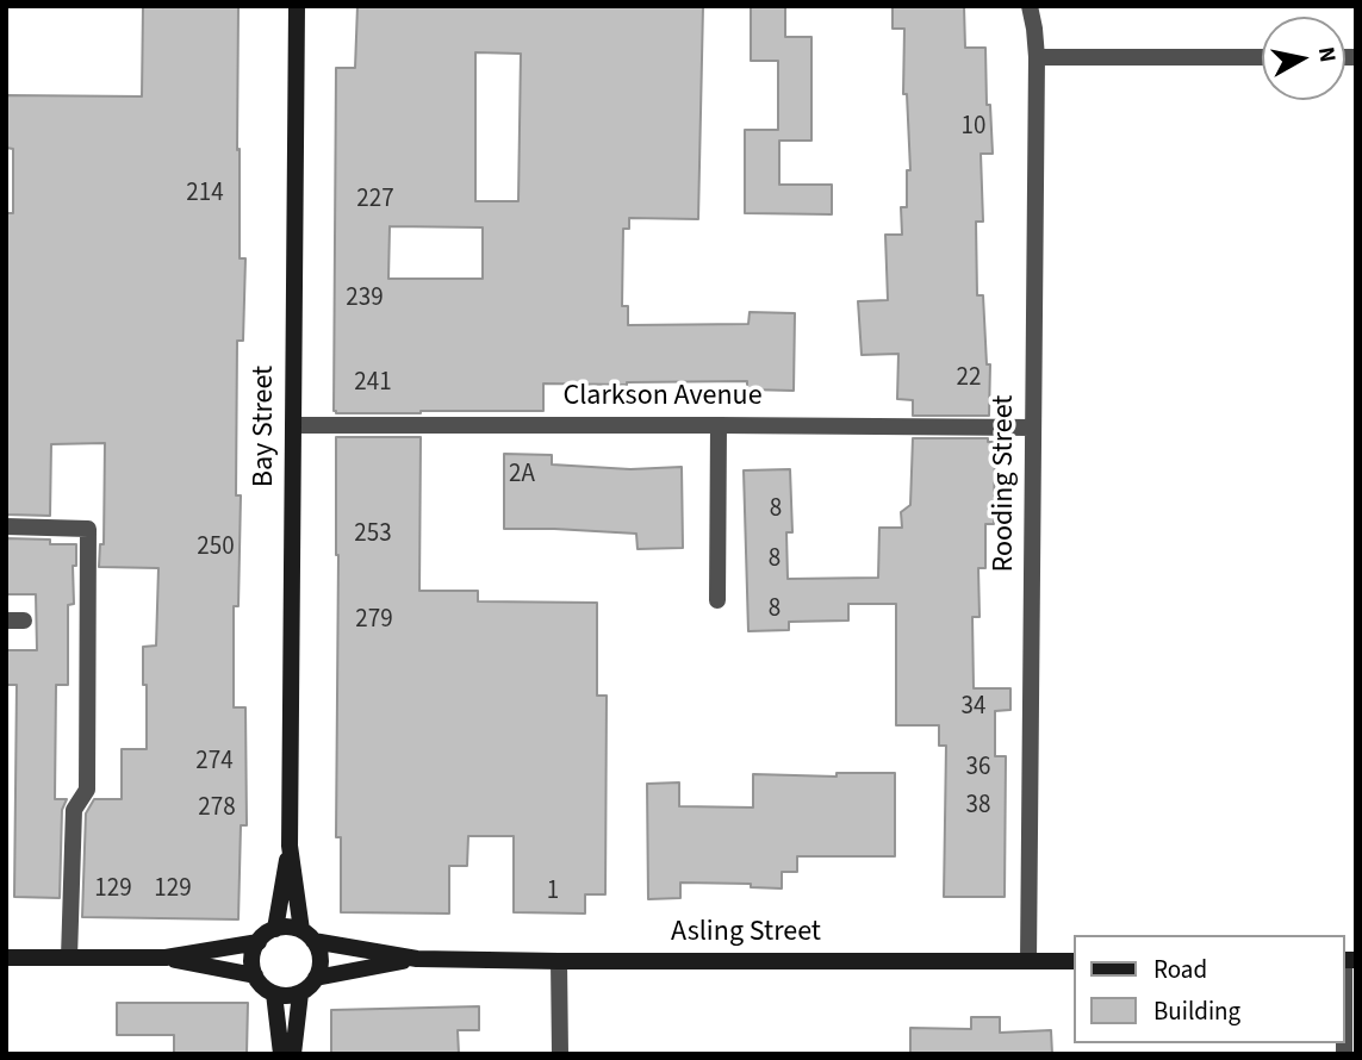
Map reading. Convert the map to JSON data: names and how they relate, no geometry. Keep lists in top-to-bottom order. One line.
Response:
{"streets":{"street":["Clarkson Avenue","Bay Street","Rooding Street","Asling Street"]},"crossings":[["Clarkson Avenue","Bay Street"],["Clarkson Avenue","Rooding Street"],["Bay Street","Asling Street"],["Rooding Street","Asling Street"]],"house_numbers":["10","214","227","239","22","241","2A","8","253","250","8","8","279","34","274","36","38","278","129","129","1"],"legend":["Road","Building"],"north":"right"}
